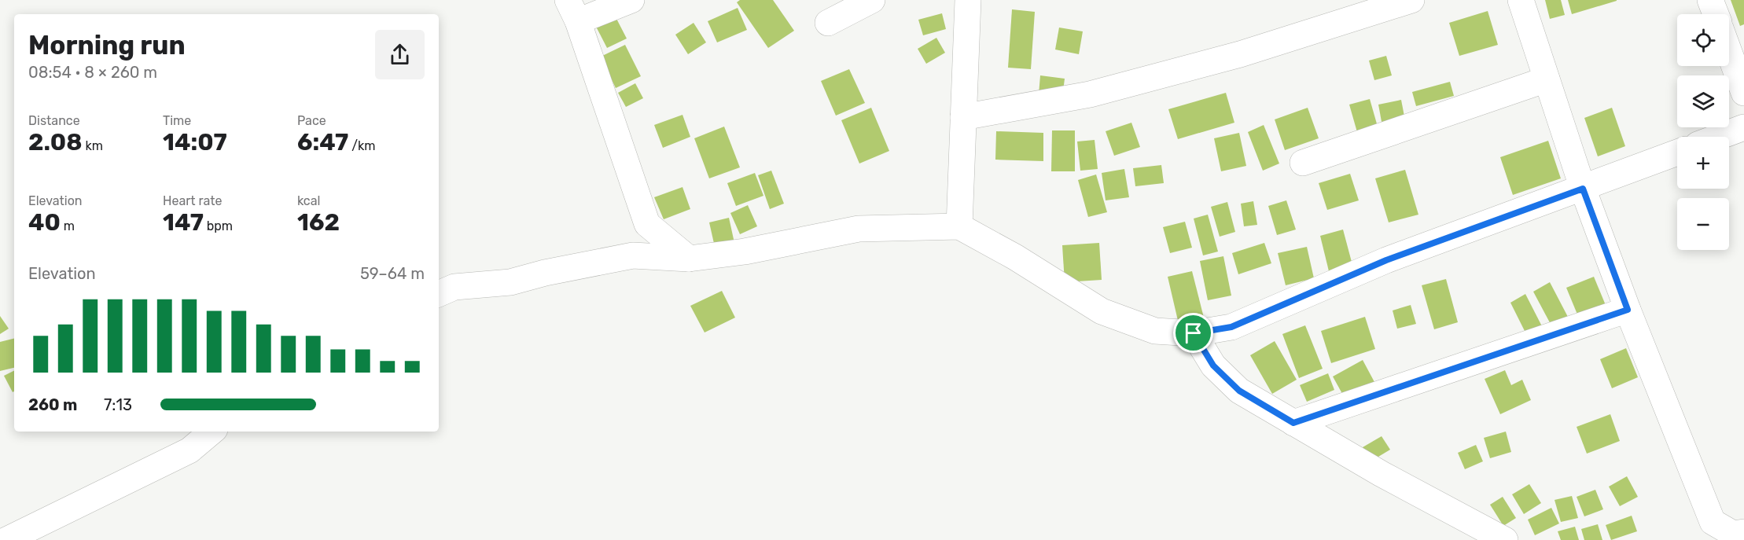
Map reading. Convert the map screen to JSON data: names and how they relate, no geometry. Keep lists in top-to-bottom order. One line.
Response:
{"page":{"map_buttons":["+","−"],"heading":["Morning run","08:54 · 8 × 260 m"],"stats":[["Distance","2.08 km"],["Time","14:07"],["Pace","6:47 /km"],["Elevation","40 m"],["Heart rate","147 bpm"],["kcal","162"]],"chart":["Elevation","59–64 m"],"list":[{"name":"260 m","note":"7:13"}]}}
